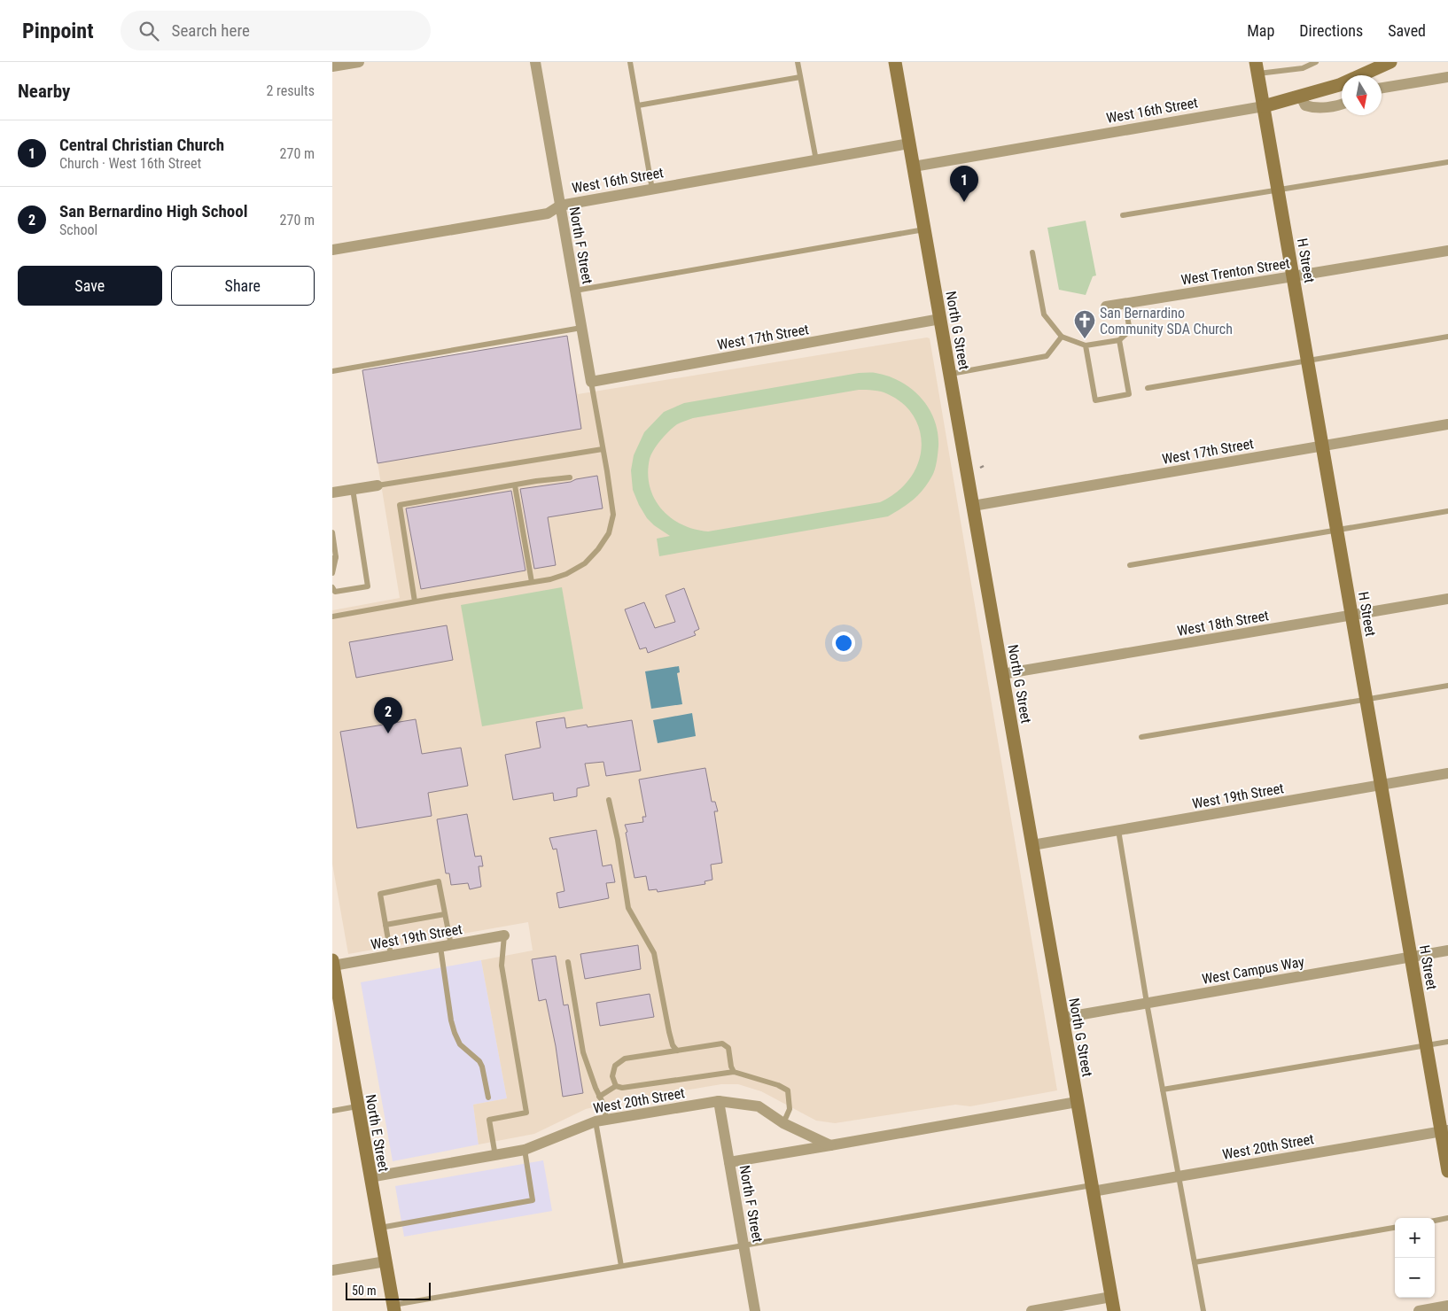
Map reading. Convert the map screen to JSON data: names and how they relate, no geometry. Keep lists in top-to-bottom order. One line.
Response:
{"streets":{"street":["West 16th Street","North F Street","H Street","West Trenton Street","North G Street","West 17th Street","West 18th Street","West 19th Street","West Campus Way","West 20th Street","North E Street"]},"crossings":[["West 16th Street","North F Street"],["West 16th Street","H Street"],["West 16th Street","North G Street"],["North F Street","West 17th Street"],["North F Street","West 20th Street"],["H Street","West Trenton Street"],["H Street","West 17th Street"],["H Street","West 18th Street"],["H Street","West 19th Street"],["H Street","West Campus Way"],["H Street","West 20th Street"],["North G Street","West 17th Street"],["North G Street","West 18th Street"],["North G Street","West 19th Street"],["North G Street","West Campus Way"],["North G Street","West 20th Street"],["West 19th Street","North E Street"],["West 20th Street","North E Street"]],"places":{"church":["San Bernardino Community SDA Church"]},"scale_bar":"50 m","north":"bottom","page":{"header":"Pinpoint","search":"Search here","nav":["Map","Directions","Saved"],"heading":["Nearby","2 results"],"list":[{"mark":"1","name":"Central Christian Church","note":"Church · West 16th Street","value":"270 m"},{"mark":"2","name":"San Bernardino High School","note":"School","value":"270 m"}],"pins":["1","2"],"buttons":["Save","Share"],"map_buttons":["+","−"],"scale":"50 m"}}
